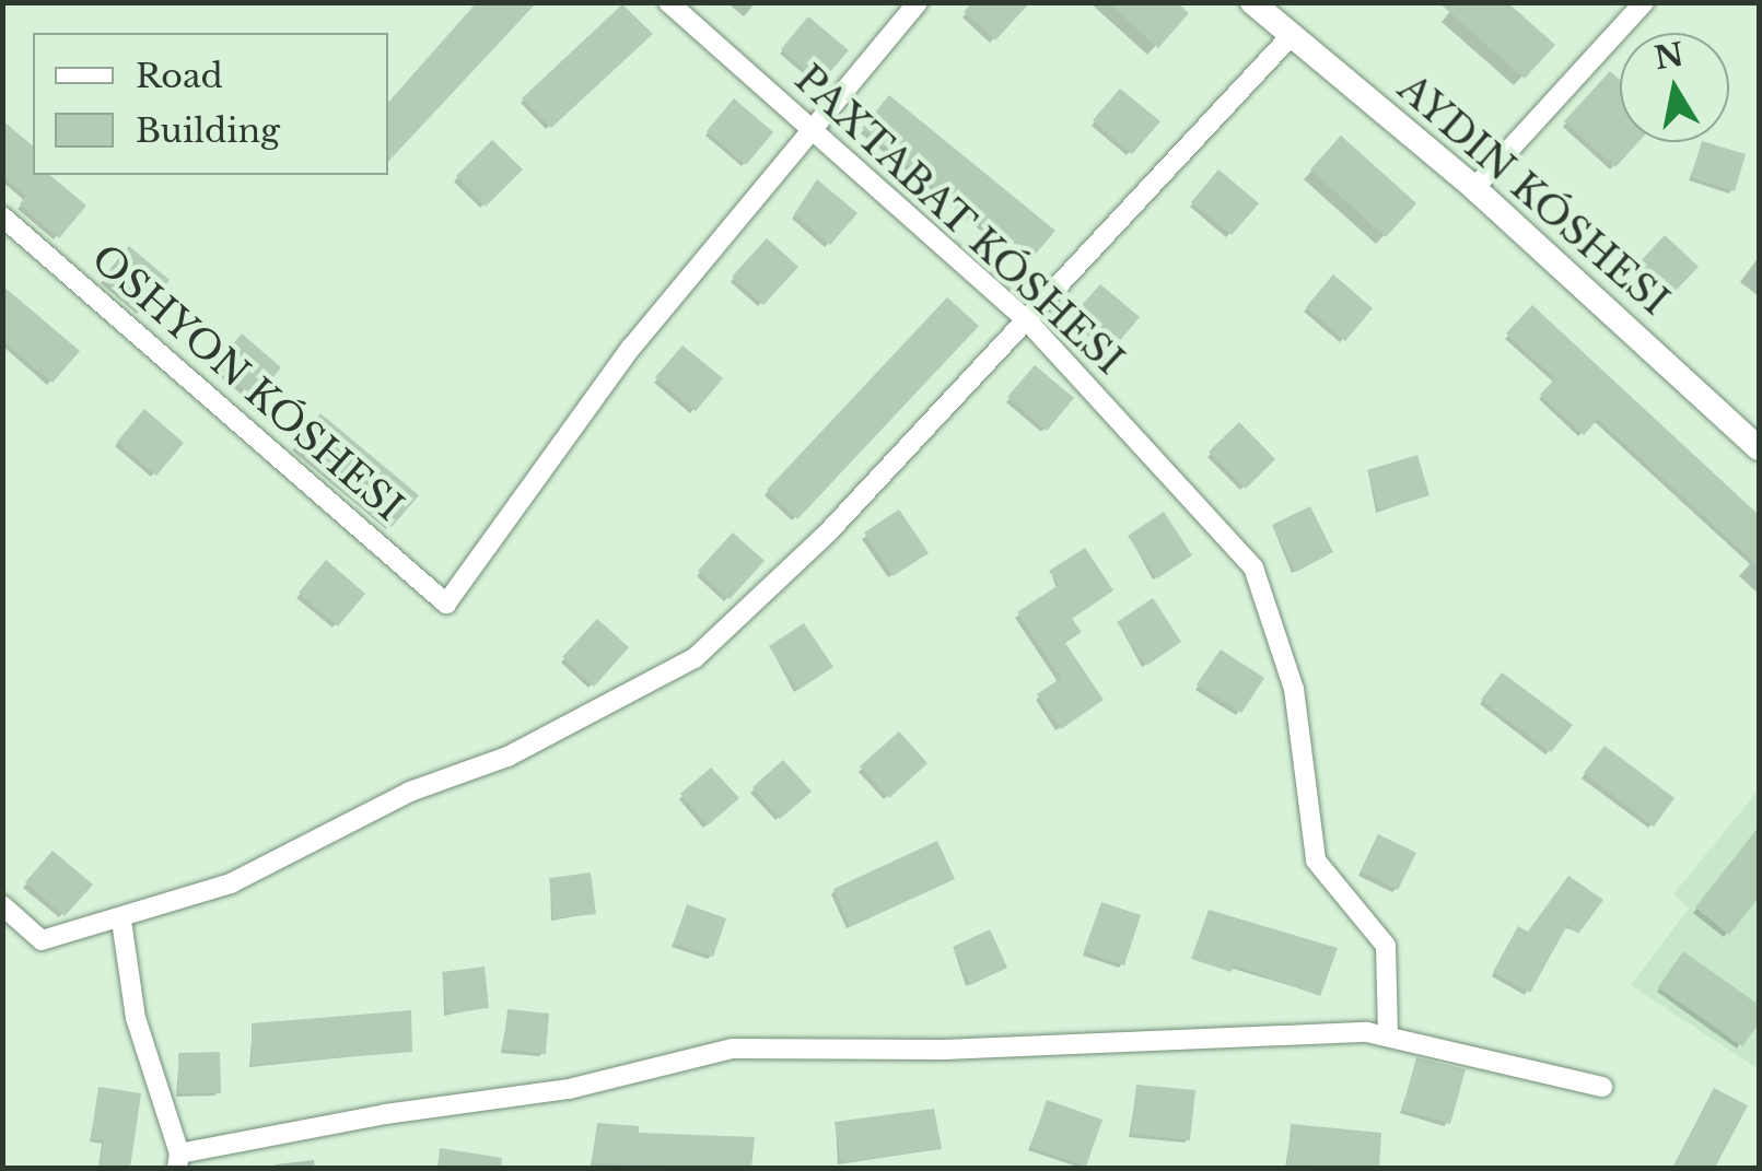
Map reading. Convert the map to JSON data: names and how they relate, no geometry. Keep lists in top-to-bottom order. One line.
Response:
{"streets":{"street":["PAXTABAT KÓSHESI","OSHYON KÓSHESI"]},"crossings":[["PAXTABAT KÓSHESI","OSHYON KÓSHESI"]],"legend":["Road","Building"],"north":"top"}
